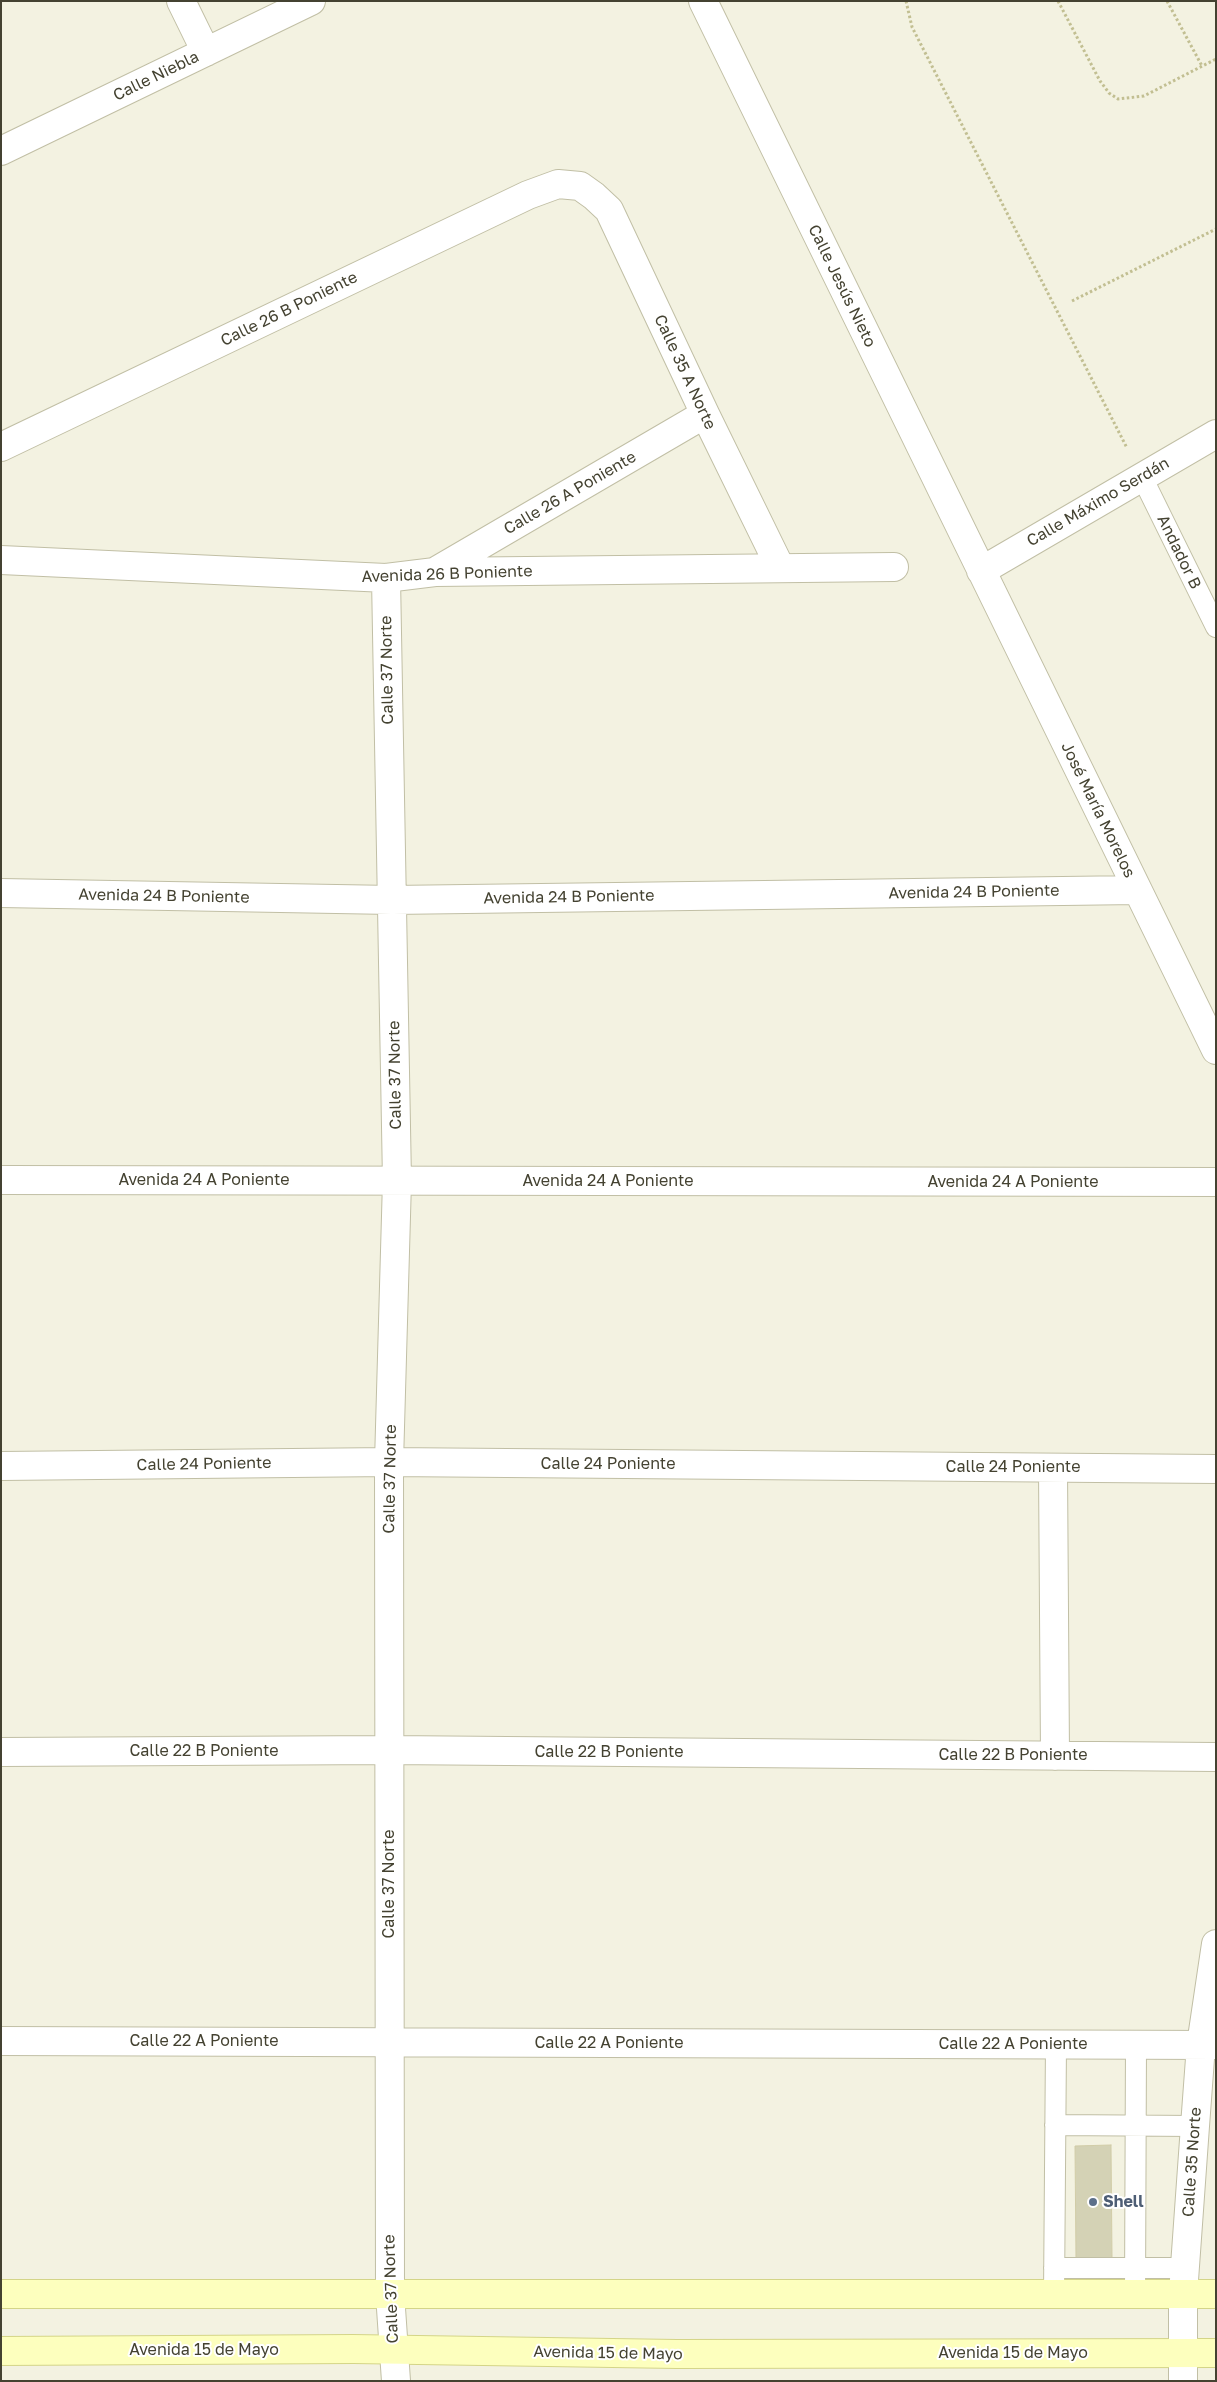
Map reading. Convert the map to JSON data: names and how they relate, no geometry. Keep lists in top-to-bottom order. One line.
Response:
{"streets":{"main road":["Avenida 15 de Mayo"],"street":["Calle Niebla","Calle Jesús Nieto","Calle 26 B Poniente","Calle 35 A Norte","Calle 26 A Poniente","Calle Máximo Serdán","Avenida 26 B Poniente","Calle 37 Norte","José María Morelos","Avenida 24 B Poniente","Avenida 24 A Poniente","Calle 24 Poniente","Calle 22 B Poniente","Calle 22 A Poniente","Calle 35 Norte"],"lane":["Andador B"]},"crossings":[["Calle Jesús Nieto","Calle Máximo Serdán"],["Calle Jesús Nieto","José María Morelos"],["Calle 26 B Poniente","Calle 35 A Norte"],["Calle 35 A Norte","Calle 26 A Poniente"],["Calle 35 A Norte","Avenida 26 B Poniente"],["Calle 26 A Poniente","Avenida 26 B Poniente"],["Calle Máximo Serdán","Andador B"],["Calle Máximo Serdán","José María Morelos"],["Avenida 26 B Poniente","Calle 37 Norte"],["Calle 37 Norte","Avenida 24 B Poniente"],["Calle 37 Norte","Avenida 24 A Poniente"],["Calle 37 Norte","Calle 24 Poniente"],["Calle 37 Norte","Calle 22 B Poniente"],["Calle 37 Norte","Calle 22 A Poniente"],["Calle 37 Norte","Avenida 15 de Mayo"],["José María Morelos","Avenida 24 B Poniente"],["Calle 22 A Poniente","Calle 35 Norte"],["Calle 35 Norte","Avenida 15 de Mayo"]],"places":["Shell"]}
